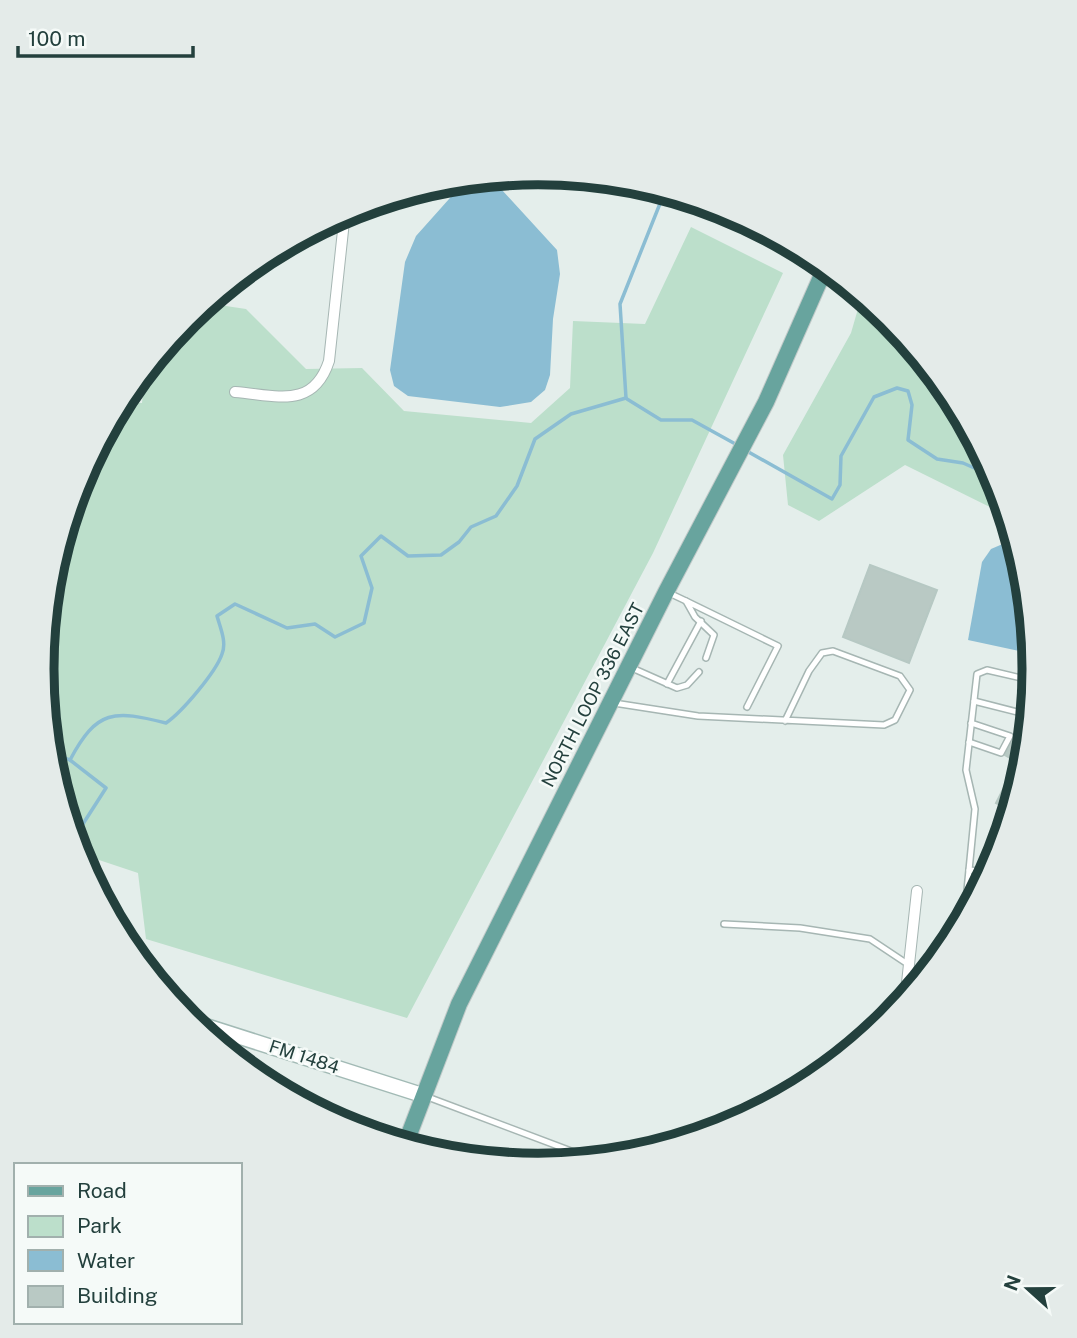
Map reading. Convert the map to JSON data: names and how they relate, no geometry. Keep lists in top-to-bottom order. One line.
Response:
{"streets":{"main road":["NORTH LOOP 336 EAST","FM 1484"]},"crossings":[["NORTH LOOP 336 EAST","FM 1484"]],"legend":["Road","Park","Water","Building"],"scale_bar":"100 m","north":"left"}
